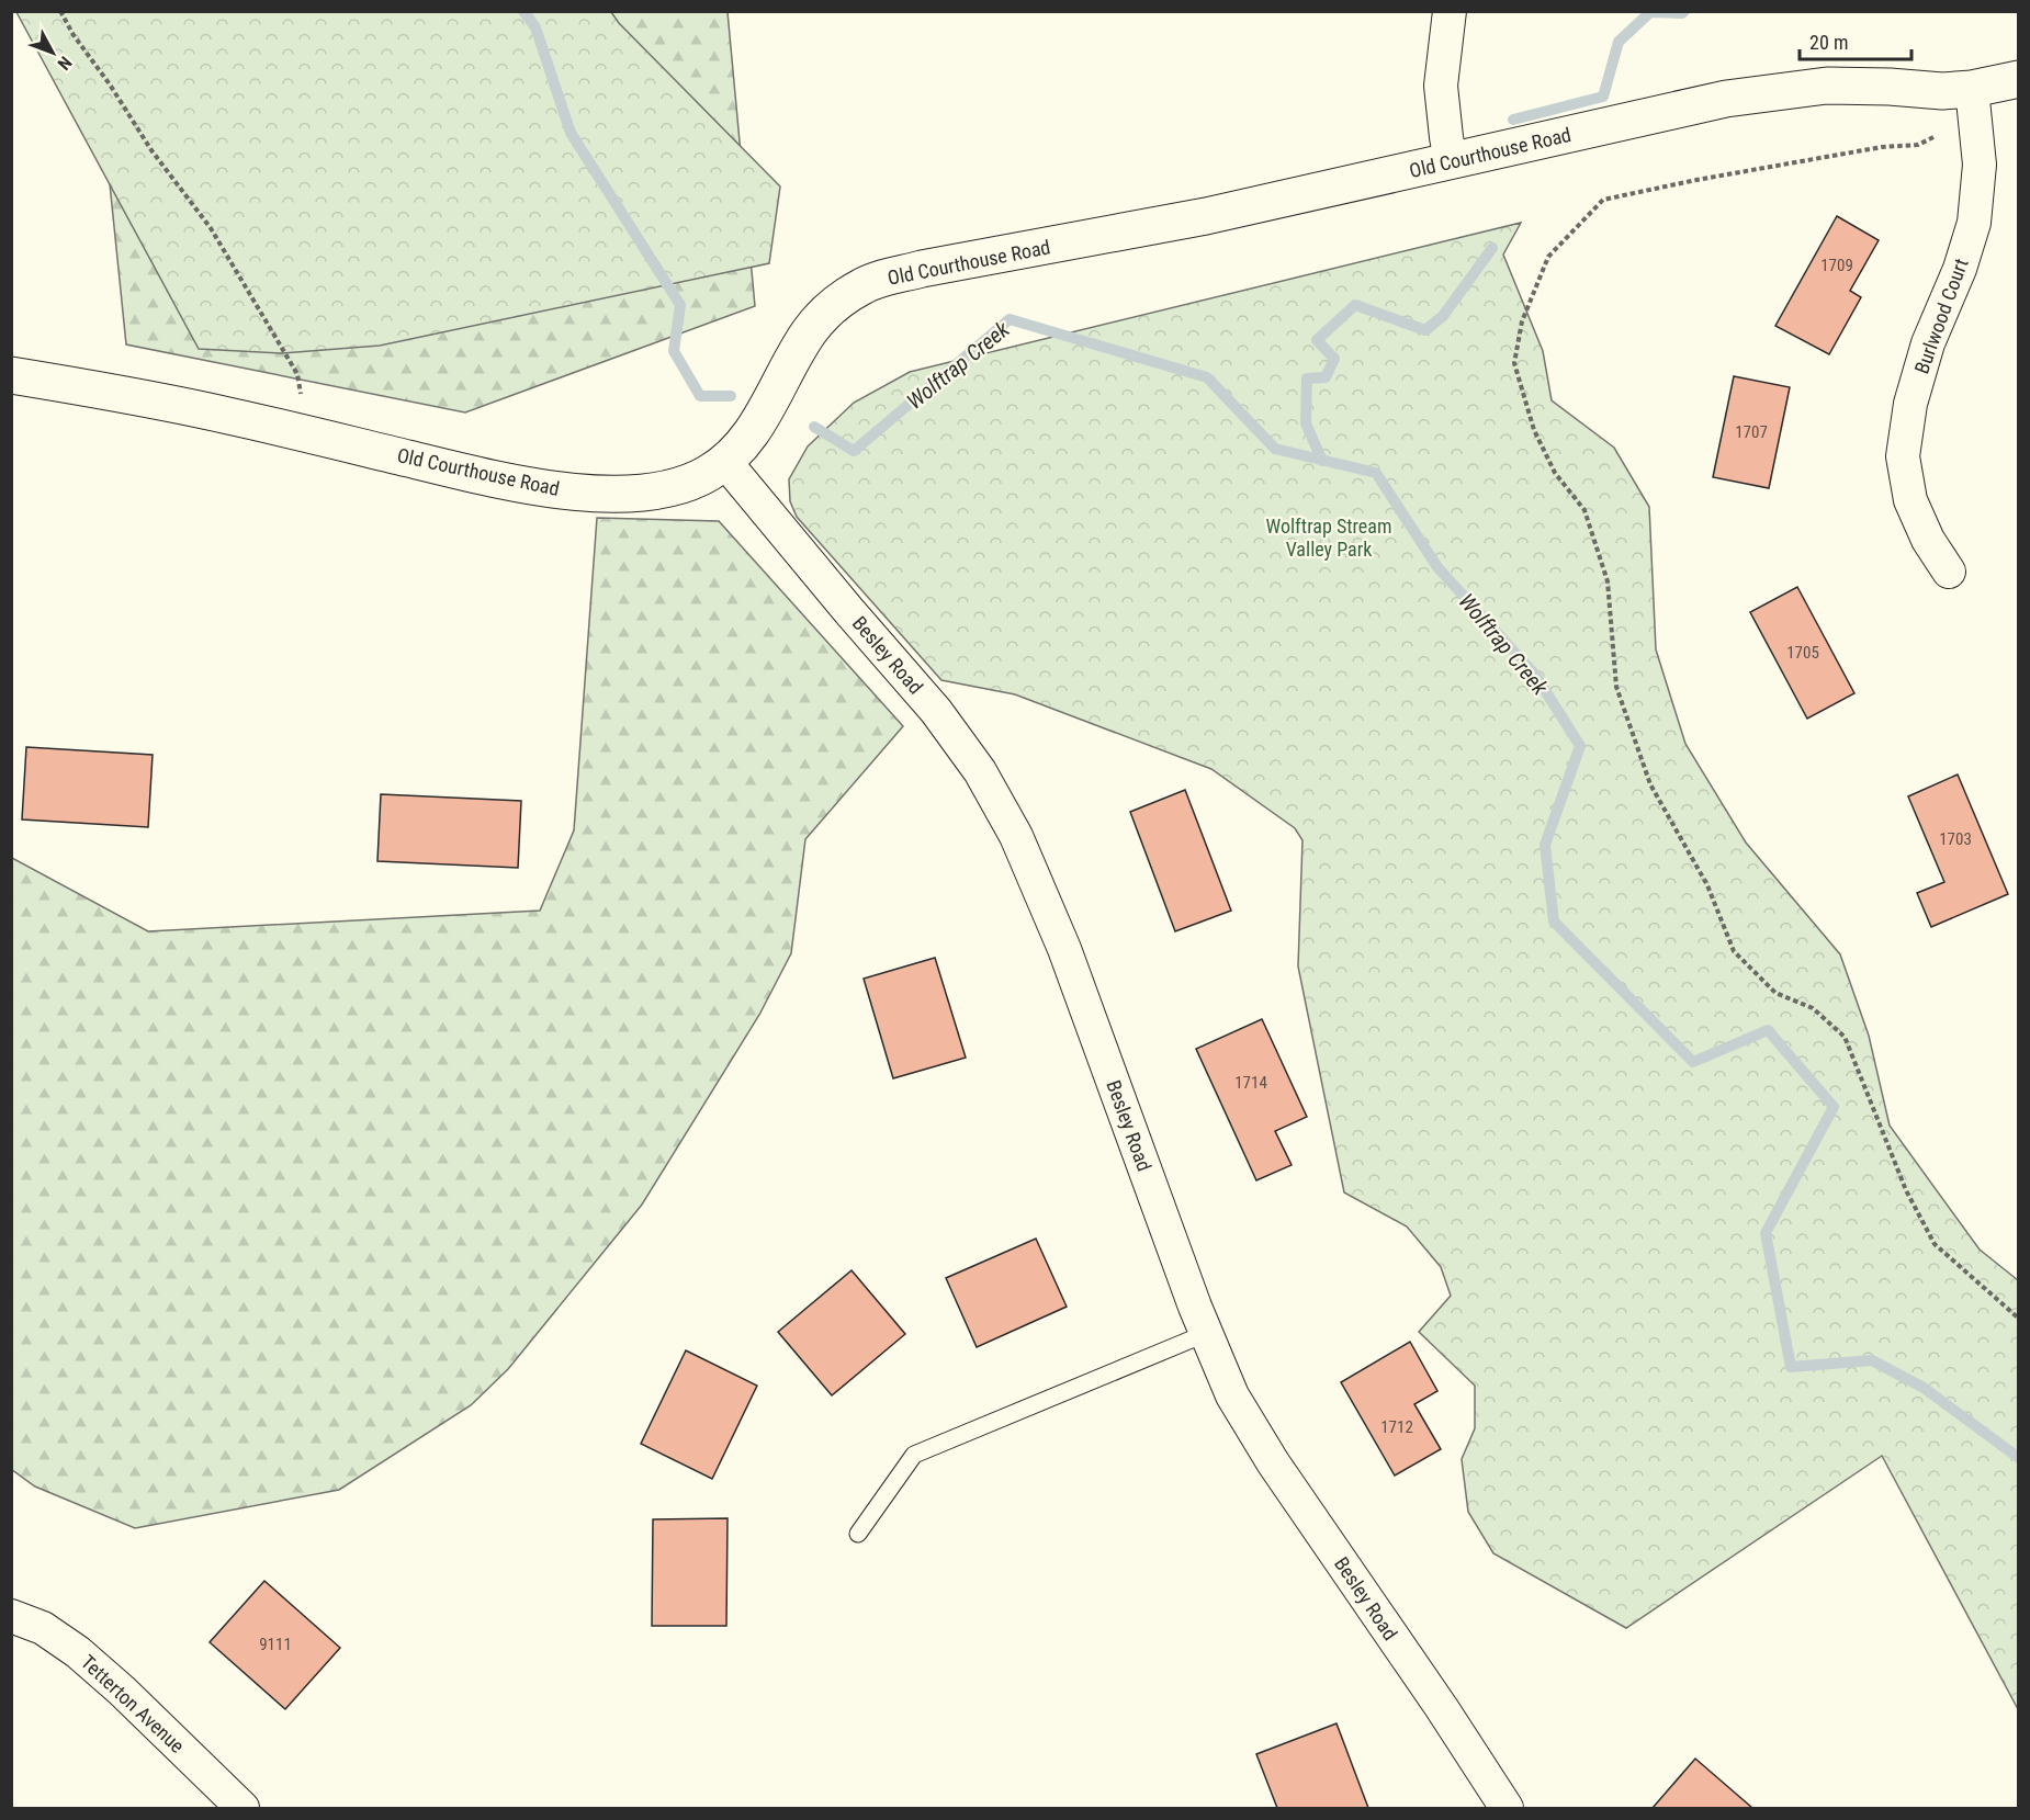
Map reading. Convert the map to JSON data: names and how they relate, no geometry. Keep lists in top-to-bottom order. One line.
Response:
{"streets":{"street":["Old Courthouse Road","Burlwood Court","Besley Road","Tetterton Avenue"]},"crossings":[["Old Courthouse Road","Burlwood Court"],["Old Courthouse Road","Besley Road"]],"water":["Wolftrap Creek"],"parks":["Wolftrap Stream Valley Park"],"house_numbers":["1709","1707","1705","1703","1714","1712","9111"],"scale_bar":"20 m","north":"bottom right"}
